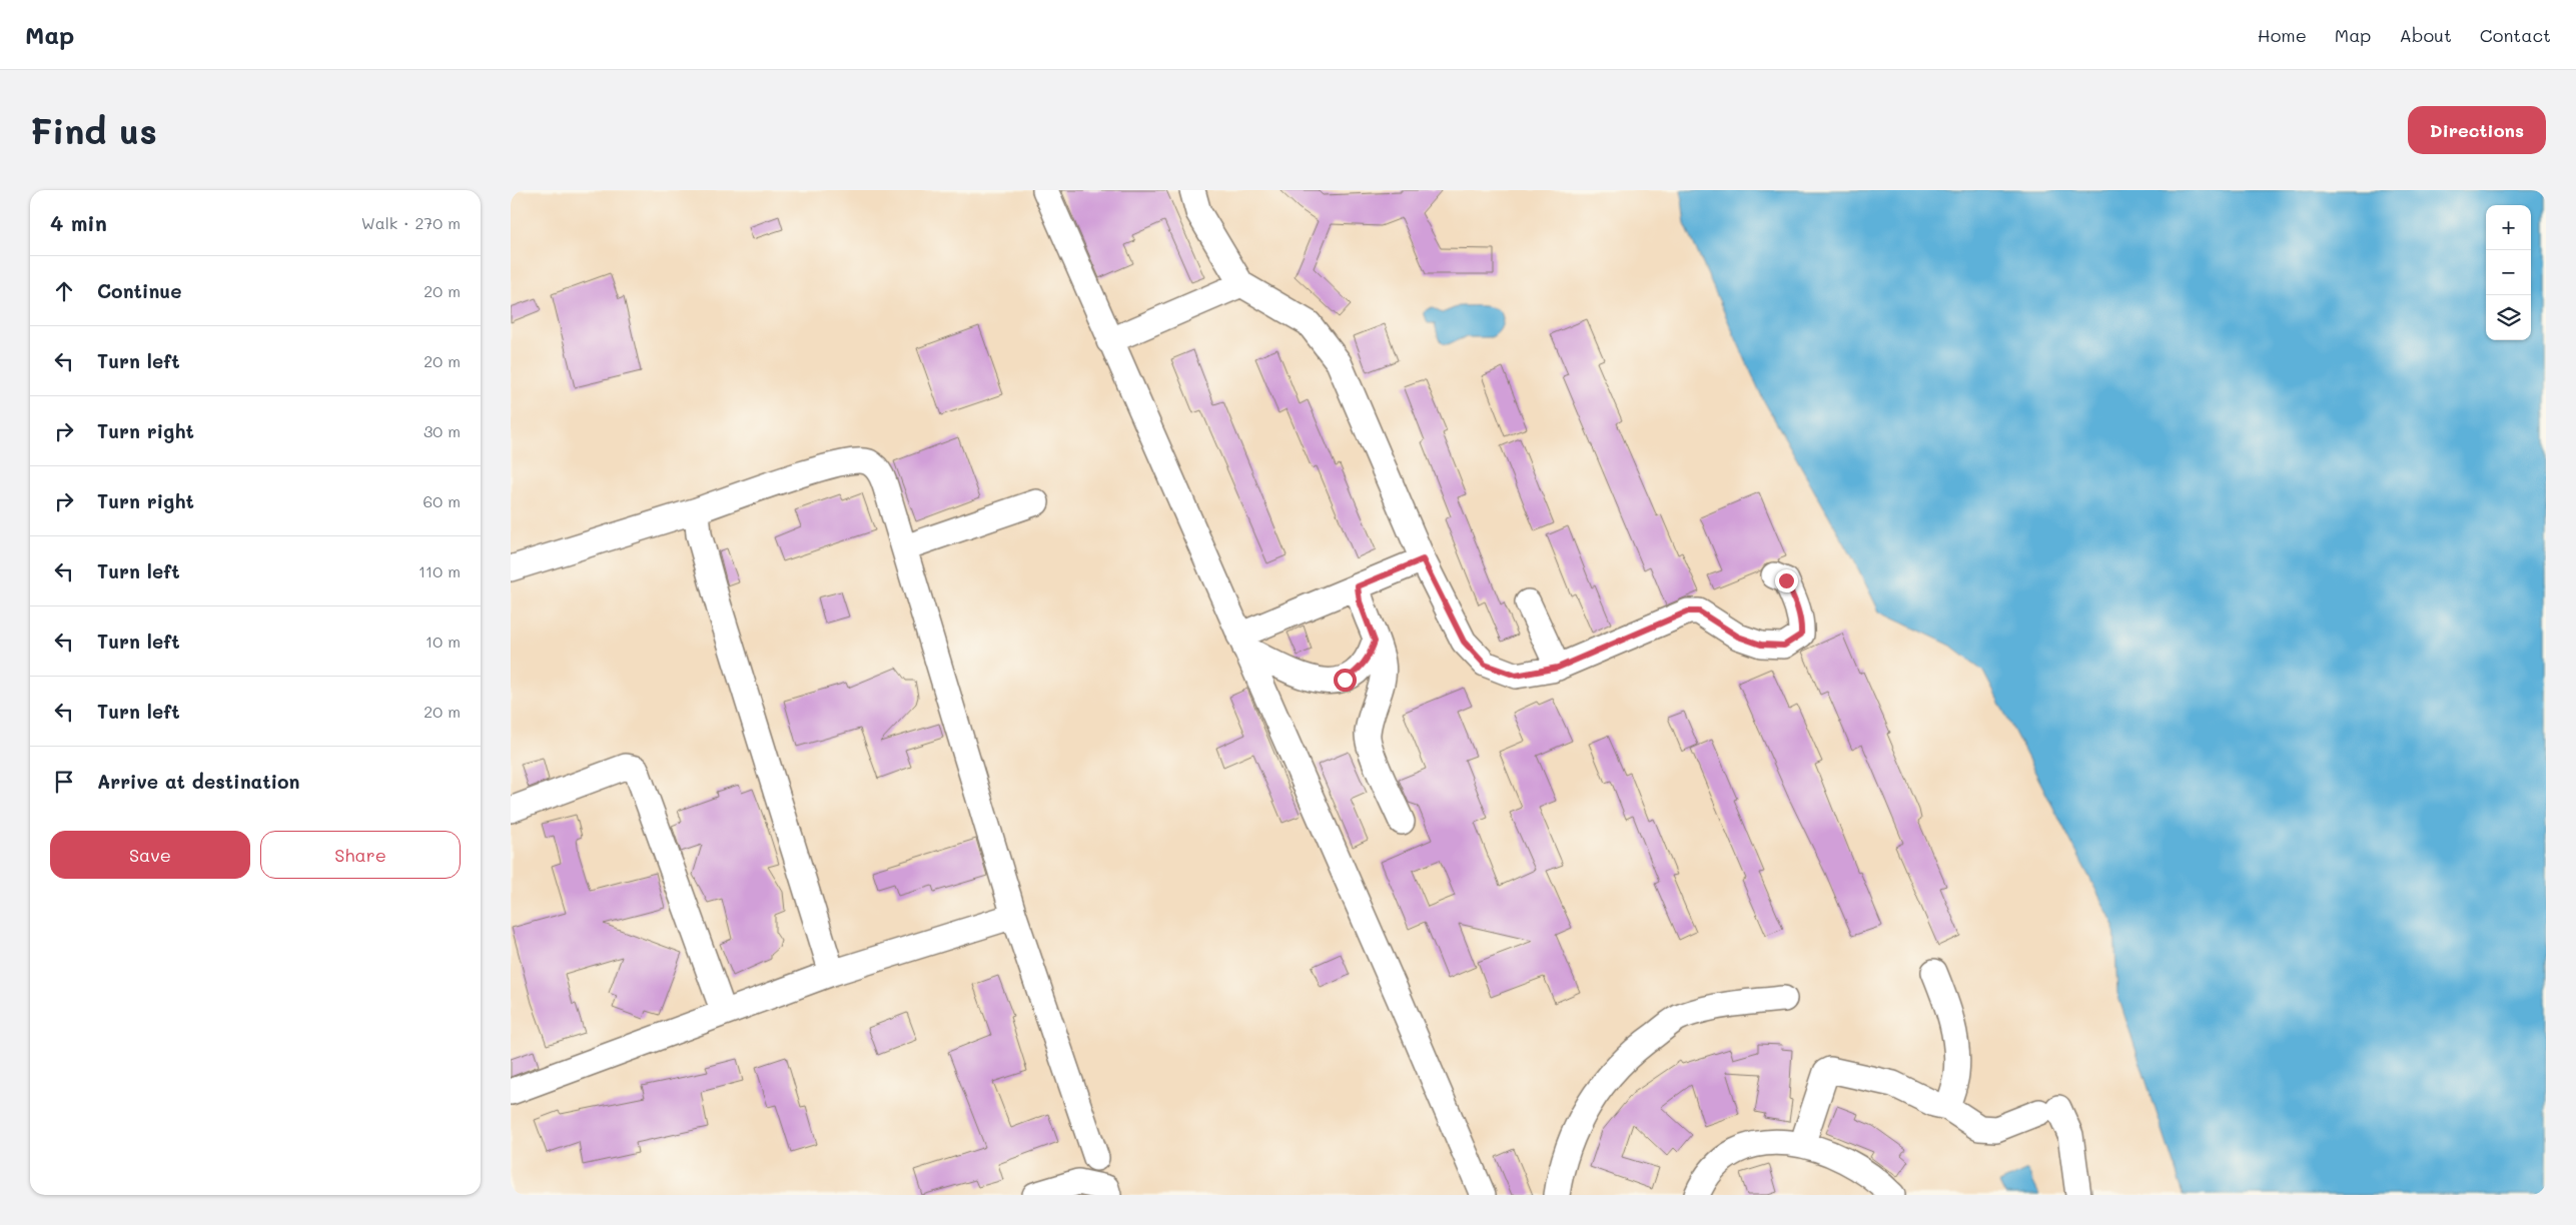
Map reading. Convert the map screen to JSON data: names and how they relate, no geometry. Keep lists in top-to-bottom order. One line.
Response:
{"page":{"header":"Map","nav":["Home","Map","About","Contact"],"buttons":["Directions",["Save","Share"]],"title":"Find us","heading":["4 min","Walk · 270 m"],"map_buttons":["+","−"],"list":[["Continue","20 m"],["Turn left","20 m"],["Turn right","30 m"],["Turn right","60 m"],["Turn left","110 m"],["Turn left","10 m"],["Turn left","20 m"],"Arrive at destination"]}}
